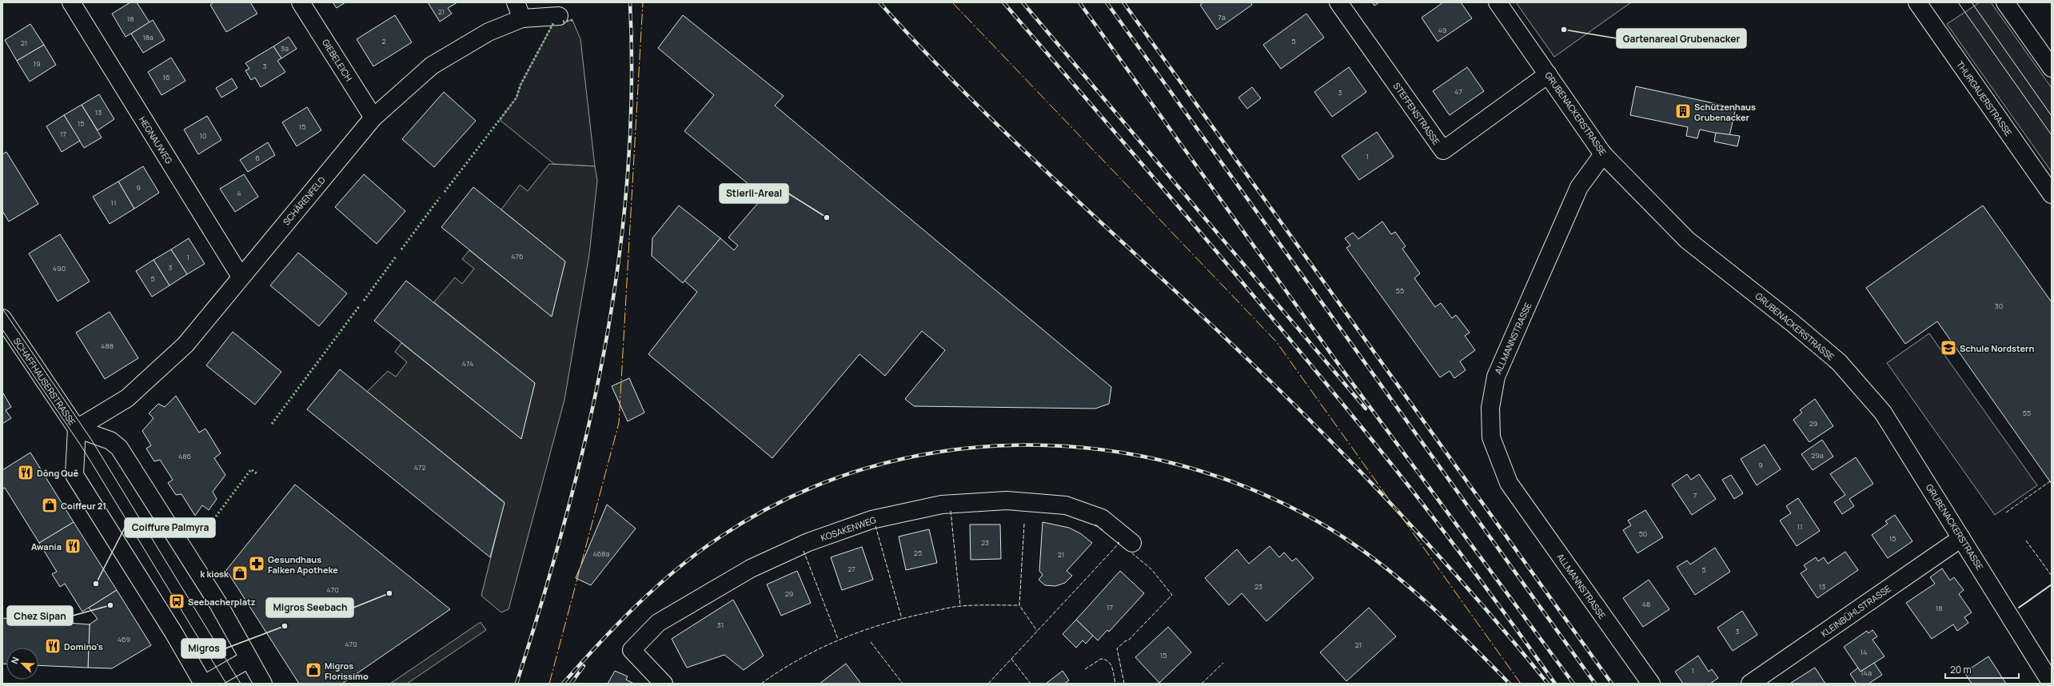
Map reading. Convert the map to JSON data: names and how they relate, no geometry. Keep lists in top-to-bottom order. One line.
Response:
{"streets":{"street":["GIEBELEICH","THURGAUERSTRASSE","STEFFENSTRASSE","GRUBENACKERSTRASSE","HEGNAUWEG","SCHÄRENFELD","ALLMANNSTRASSE","SCHAFFHAUSERSTRASSE","KOSAKENWEG","KLEINBÜHLSTRASSE"]},"crossings":[["GIEBELEICH","SCHÄRENFELD"],["STEFFENSTRASSE","GRUBENACKERSTRASSE"],["GRUBENACKERSTRASSE","ALLMANNSTRASSE"],["GRUBENACKERSTRASSE","KLEINBÜHLSTRASSE"],["HEGNAUWEG","SCHÄRENFELD"],["SCHÄRENFELD","SCHAFFHAUSERSTRASSE"]],"places":{"other":["Gartenareal Grubenacker","Stierli-Areal","Coiffure Palmyra","Migros Seebach","Chez Sipan","Migros"],"building":["Schützenhaus Grubenacker"],"school or university":["Schule Nordstern"],"restaurant":["Dông Quê","Awania","Domino's"],"shop":["Coiffeur 21","k kiosk","Migros Florissimo"],"pharmacy":["Gesundhaus Falken Apotheke"],"bus stop":["Seebacherplatz"]},"house_numbers":["21","7a","18","49","18a","2","5","21","3a","19","3","16","47","3","13","15","15","17","10","1","6","9","4","11","476","1","3","490","5","55","30","488","474","55","29","29a","486","9","472","7","11","50","15","23","25","468a","21","27","5","23","13","470","29","48","17","18","31","3","469","470","21","14","15","1","14a"],"scale_bar":"20 m","north":"top left"}
